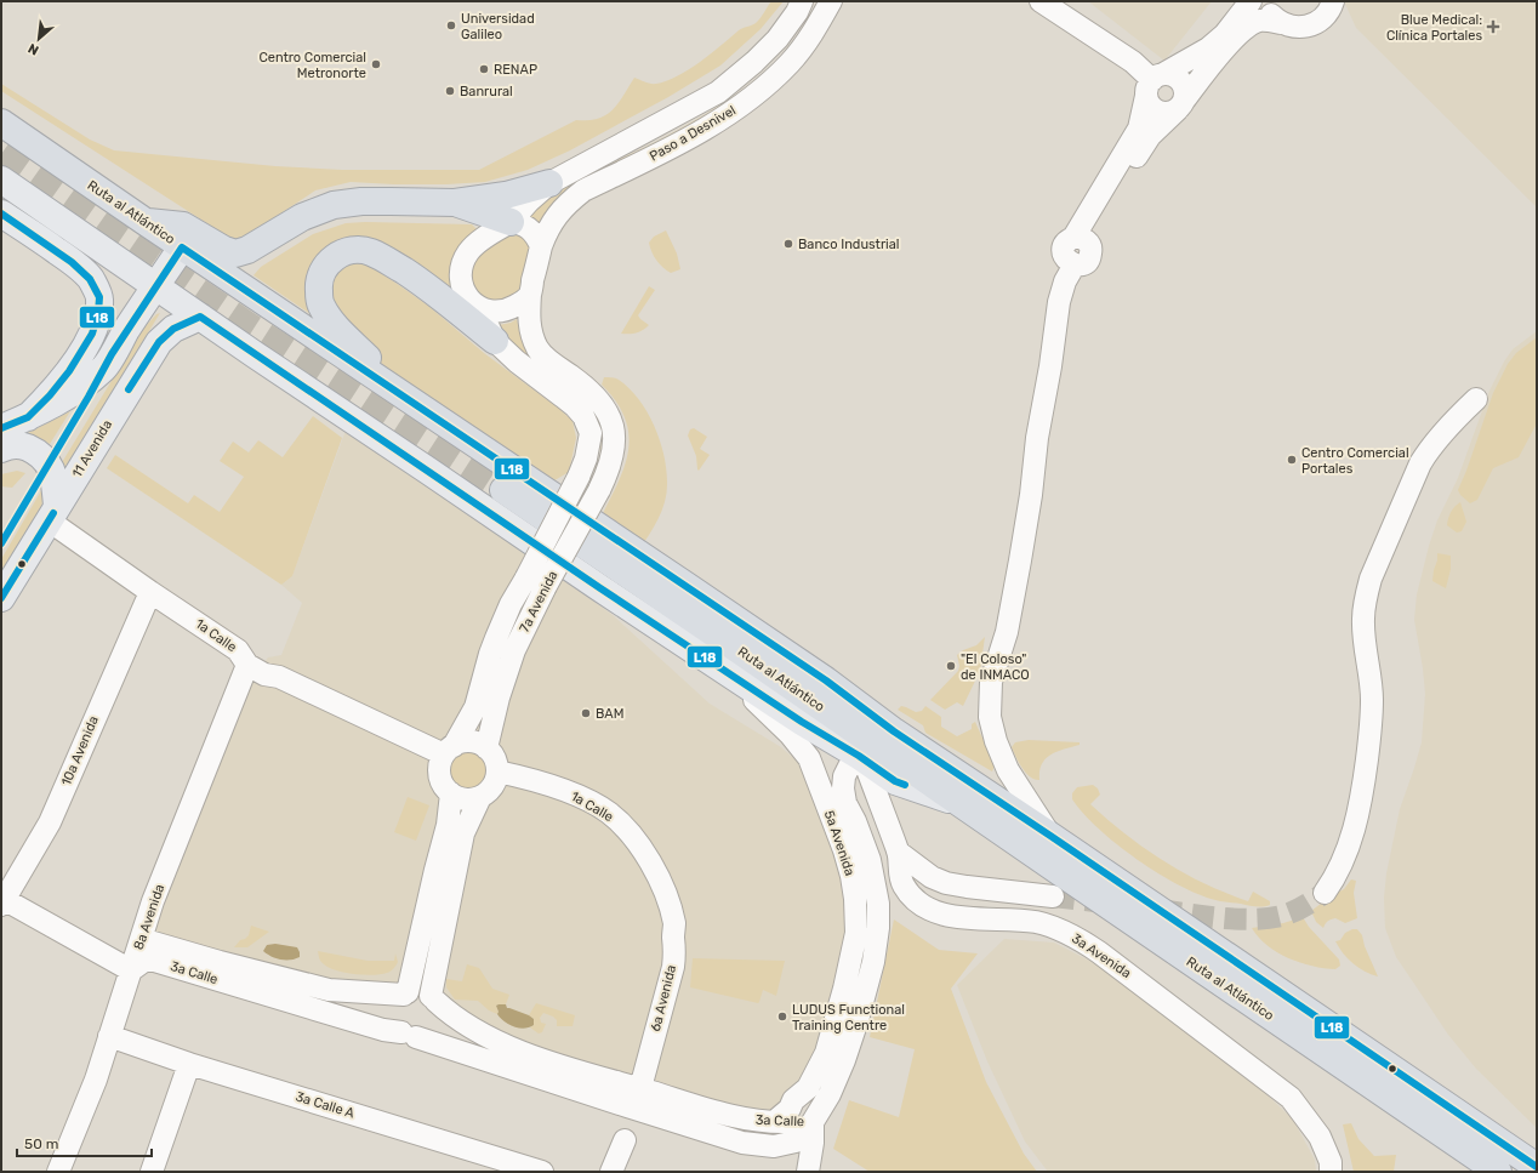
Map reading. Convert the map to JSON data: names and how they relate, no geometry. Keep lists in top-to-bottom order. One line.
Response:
{"streets":{"highway":["Ruta al Atlántico"],"main road":["11 Avenida"],"street":["Paso a Desnivel","7a Avenida","1a Calle","10a Avenida","5a Avenida","8a Avenida","3a Avenida","3a Calle","6a Avenida","3a Calle A"]},"crossings":[["Paso a Desnivel","7a Avenida"],["Ruta al Atlántico","11 Avenida"],["Ruta al Atlántico","5a Avenida"],["Ruta al Atlántico","3a Avenida"],["11 Avenida","1a Calle"],["7a Avenida","1a Calle"],["1a Calle","10a Avenida"],["1a Calle","8a Avenida"],["1a Calle","6a Avenida"],["5a Avenida","3a Avenida"],["5a Avenida","3a Calle"],["8a Avenida","3a Calle"],["8a Avenida","3a Calle A"],["3a Calle","6a Avenida"]],"places":{"other":["Universidad Galileo","Centro Comercial Metronorte","RENAP","Banrural","Banco Industrial","Centro Comercial Portales","\"El Coloso\" de INMACO","BAM","LUDUS Functional Training Centre"],"health":["Blue Medical: Clínica Portales"]},"lines":["transit line L18"],"scale_bar":"50 m","north":"bottom left"}
